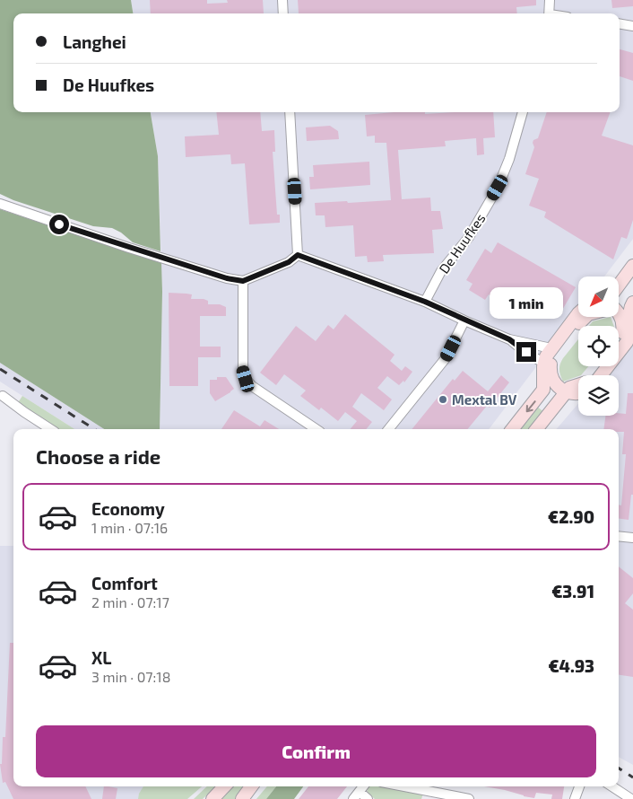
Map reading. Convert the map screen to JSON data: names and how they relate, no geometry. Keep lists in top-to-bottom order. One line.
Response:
{"streets":{"street":["De Huufkes"]},"places":["Mextal BV"],"north":"bottom left","page":{"banner":["Langhei","De Huufkes"],"bubble":"1 min","heading":"Choose a ride","list":[{"name":"Economy","note":"1 min · 07:16","value":"€2.90"},{"name":"Comfort","note":"2 min · 07:17","value":"€3.91"},{"name":"XL","note":"3 min · 07:18","value":"€4.93"}],"buttons":"Confirm"}}
